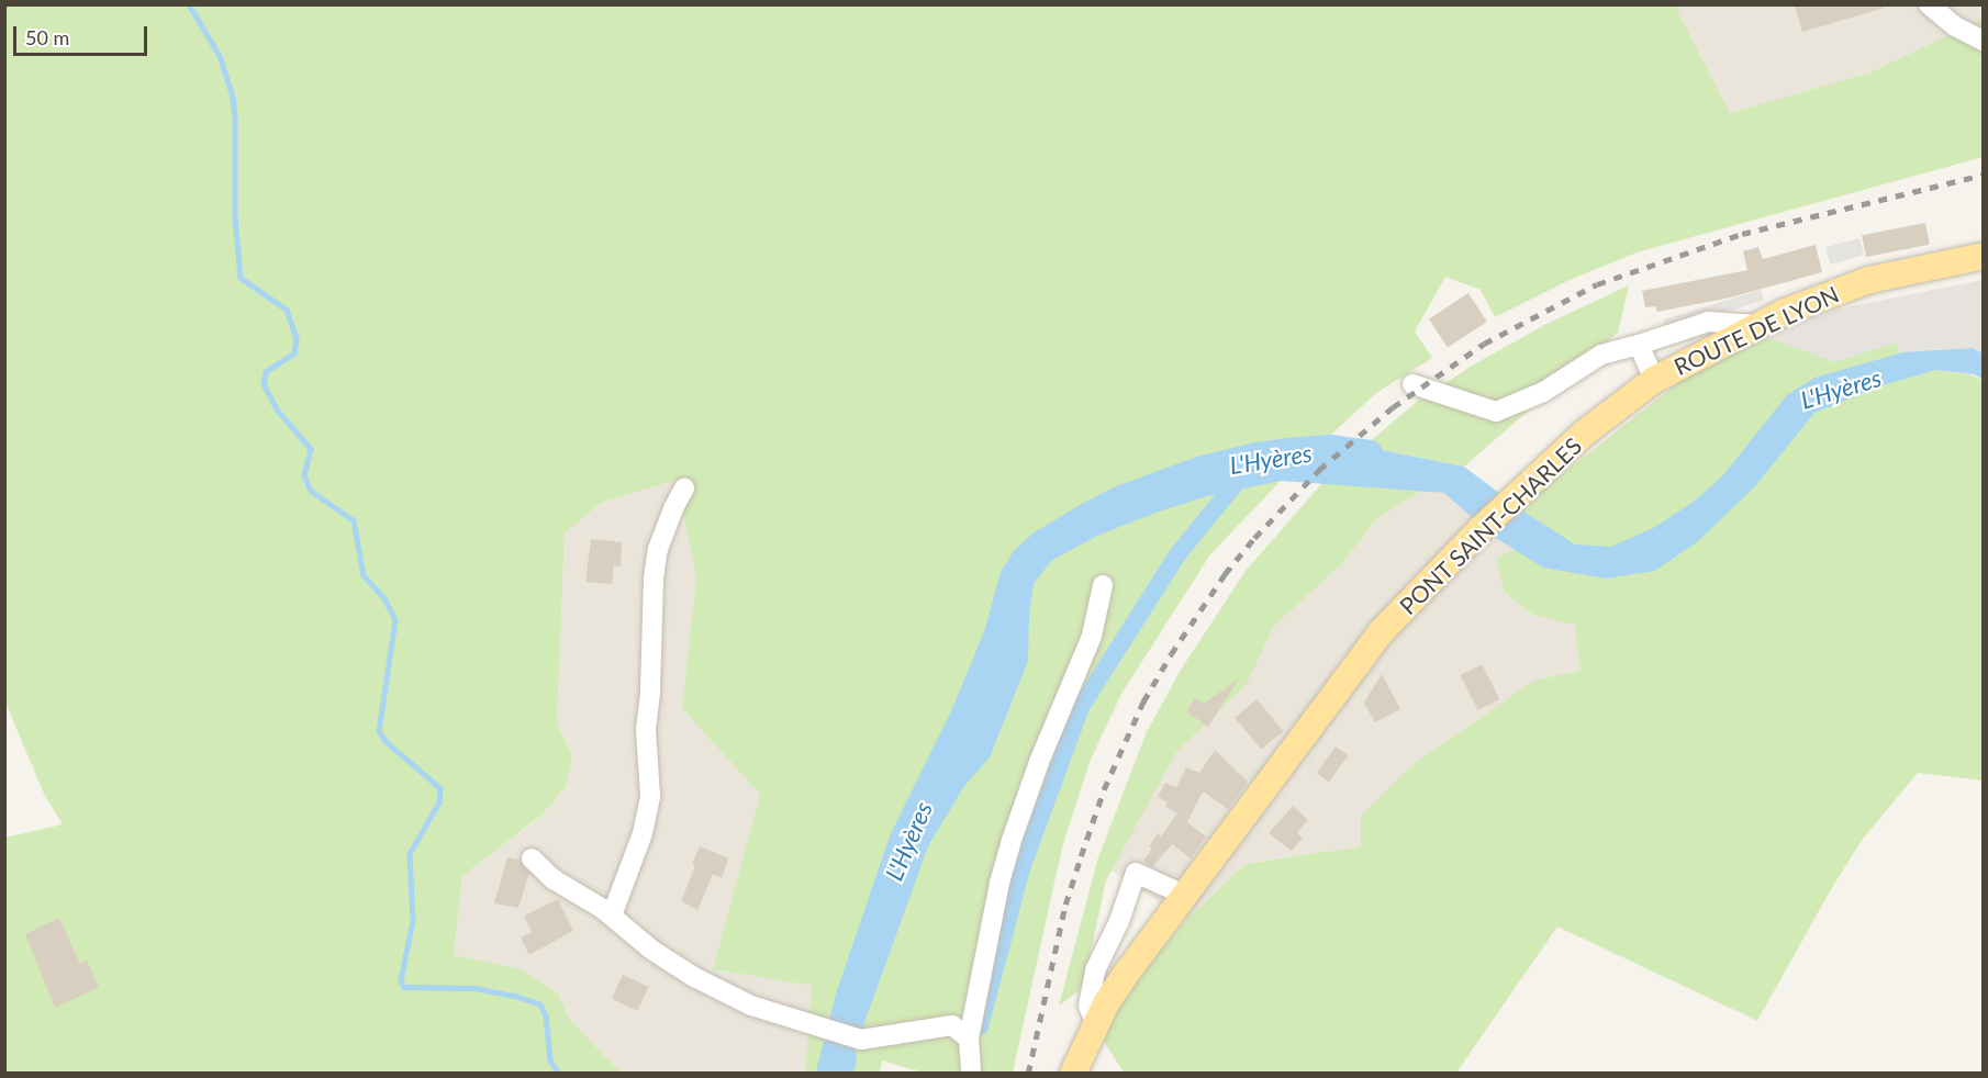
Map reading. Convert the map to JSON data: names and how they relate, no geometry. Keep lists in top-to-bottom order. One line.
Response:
{"streets":{"main road":["ROUTE DE LYON","PONT SAINT-CHARLES"]},"crossings":[["ROUTE DE LYON","PONT SAINT-CHARLES"]],"water":["L'Hyères"],"scale_bar":"50 m"}
